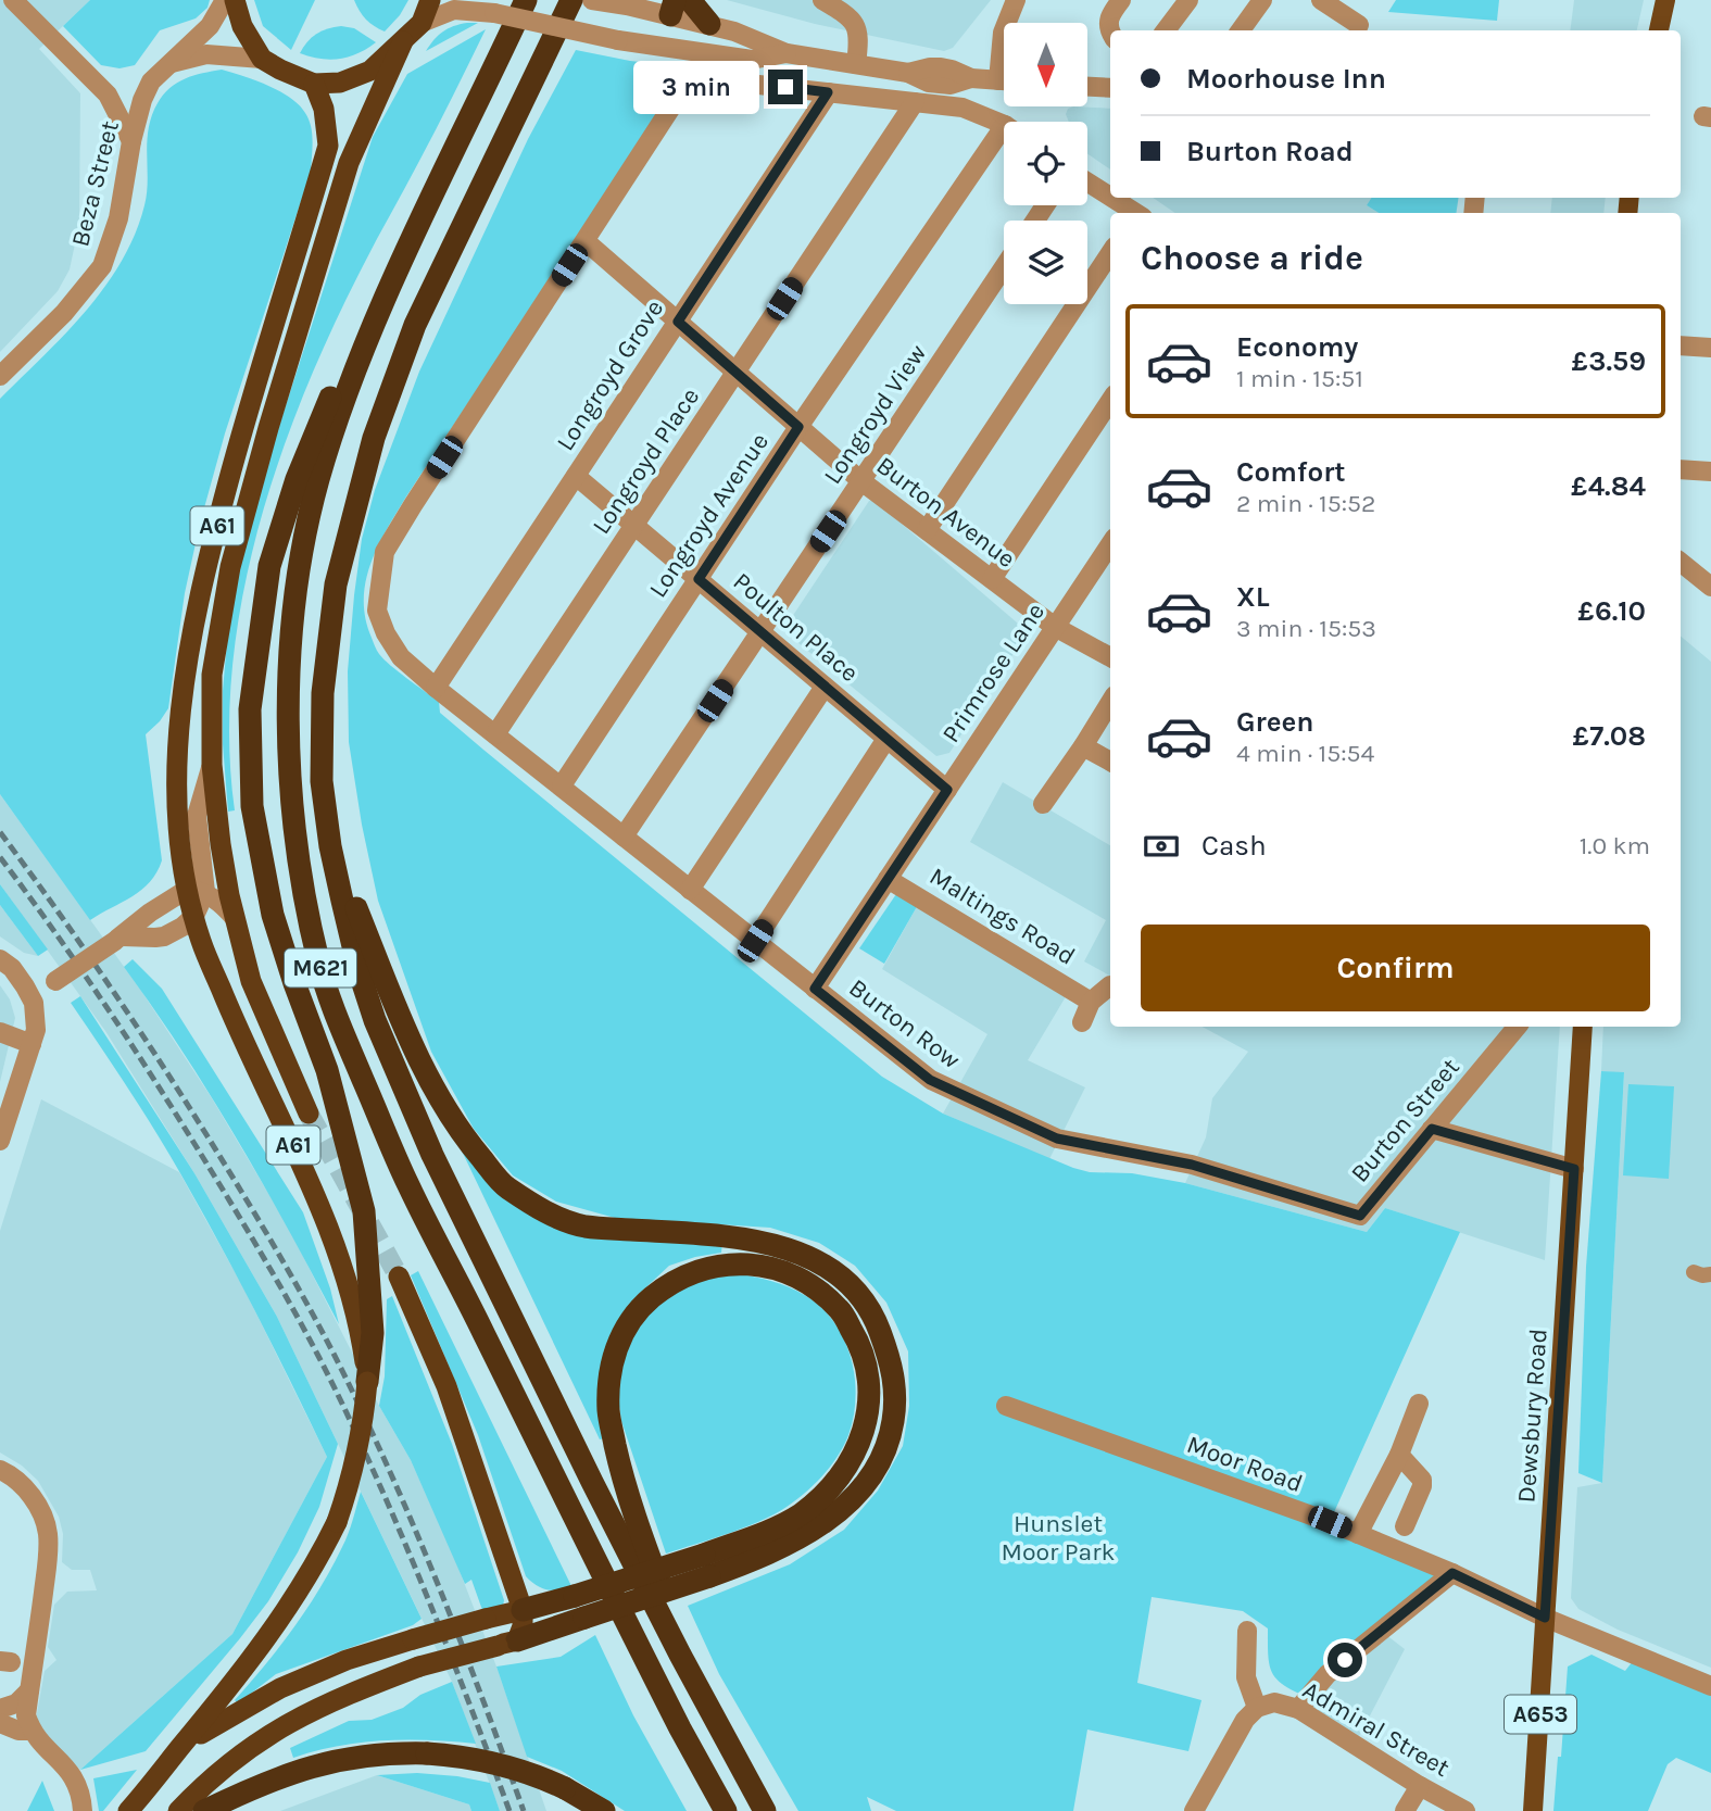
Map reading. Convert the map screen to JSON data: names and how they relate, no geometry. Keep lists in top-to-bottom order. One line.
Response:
{"streets":{"highway":["A61","M621"],"main road":["Dewsbury Road","A653"],"street":["Beza Street","Longroyd Grove","Longroyd View","Longroyd Place","Burton Avenue","Longroyd Avenue","Poulton Place","Primrose Lane","Maltings Road","Burton Row","Burton Street","Moor Road","Admiral Street"]},"crossings":[["Longroyd Grove","Burton Avenue"],["Longroyd Grove","Poulton Place"],["Longroyd Grove","Burton Row"],["Longroyd View","Burton Avenue"],["Longroyd View","Poulton Place"],["Longroyd View","Burton Row"],["Longroyd Place","Burton Avenue"],["Longroyd Place","Poulton Place"],["Longroyd Place","Burton Row"],["Burton Avenue","Longroyd Avenue"],["Burton Avenue","Primrose Lane"],["Burton Avenue","Burton Row"],["Longroyd Avenue","Poulton Place"],["Longroyd Avenue","Burton Row"],["Poulton Place","Primrose Lane"],["Primrose Lane","Maltings Road"],["Primrose Lane","Burton Row"],["Burton Row","Burton Street"],["Dewsbury Road","Moor Road"]],"parks":["Hunslet Moor Park"],"north":"bottom","page":{"banner":["Moorhouse Inn","Burton Road"],"bubble":"3 min","heading":"Choose a ride","list":[{"name":"Economy","note":"1 min · 15:51","value":"£3.59"},{"name":"Comfort","note":"2 min · 15:52","value":"£4.84"},{"name":"XL","note":"3 min · 15:53","value":"£6.10"},{"name":"Green","note":"4 min · 15:54","value":"£7.08"}],"pay":["Cash","1.0 km"],"buttons":"Confirm"}}
